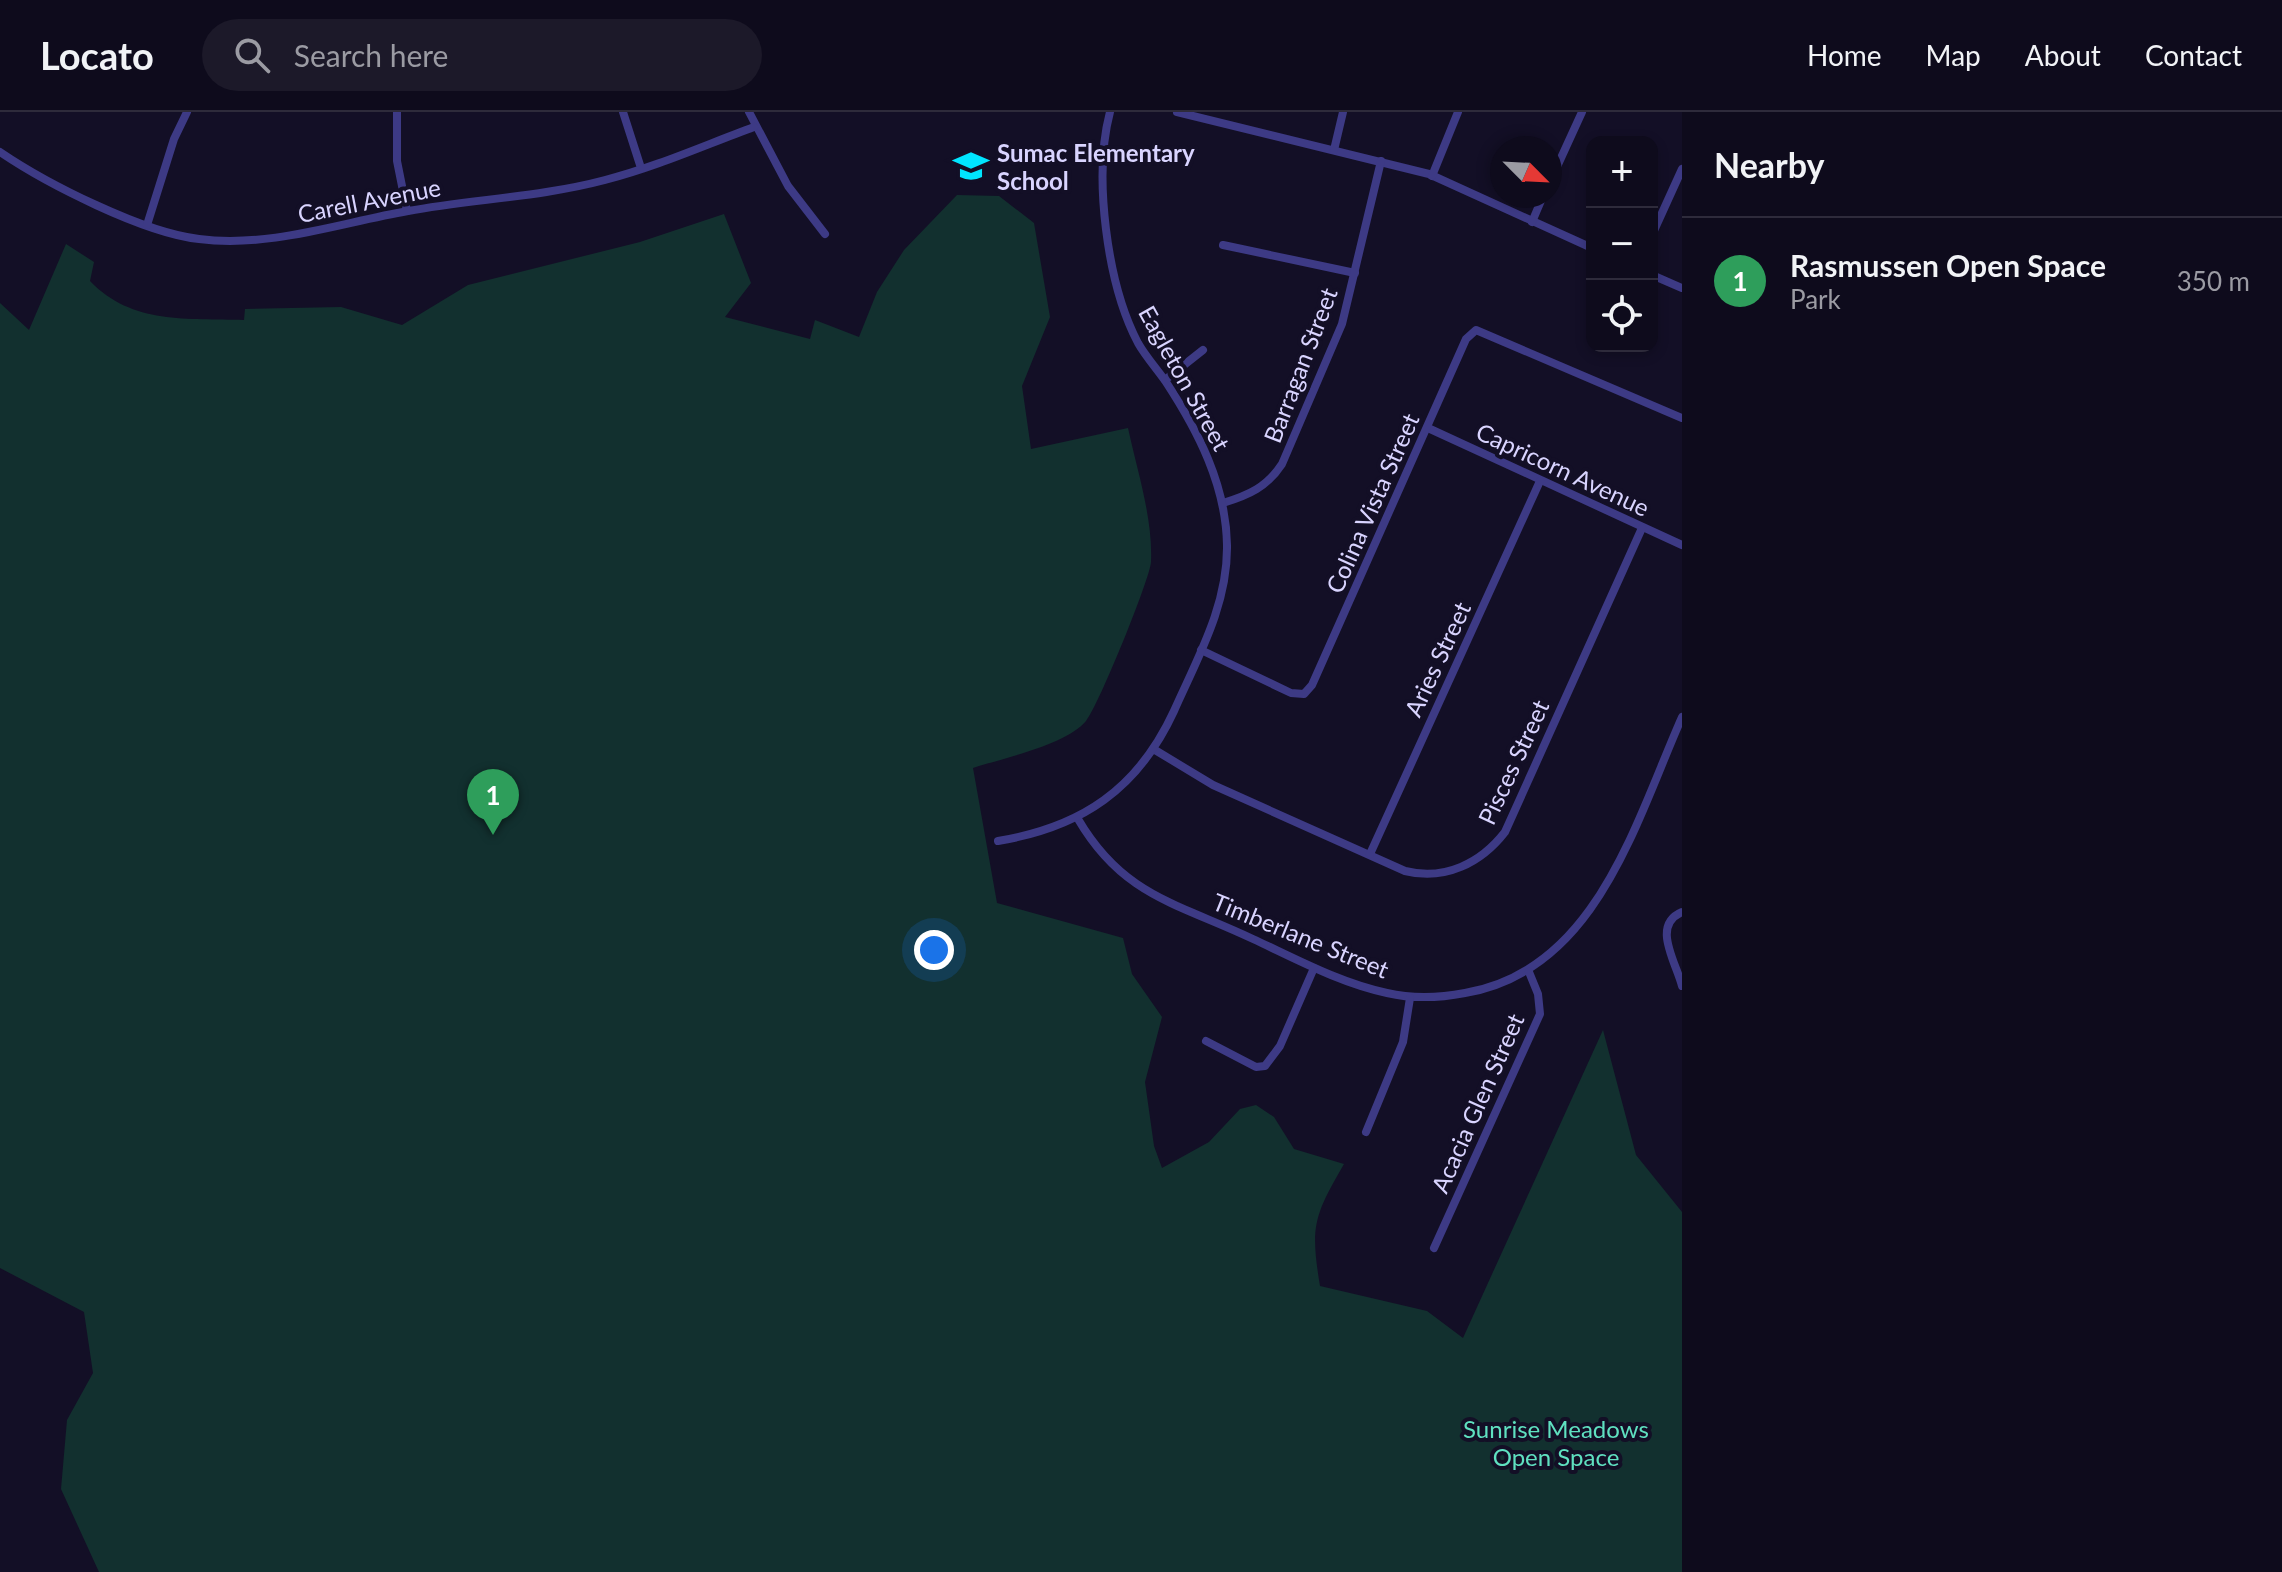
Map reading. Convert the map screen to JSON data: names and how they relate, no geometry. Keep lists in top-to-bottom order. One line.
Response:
{"streets":{"street":["Carell Avenue","Barragan Street","Eagleton Street","Capricorn Avenue","Colina Vista Street","Aries Street","Pisces Street","Timberlane Street","Acacia Glen Street"]},"crossings":[["Barragan Street","Eagleton Street"],["Eagleton Street","Colina Vista Street"],["Eagleton Street","Pisces Street"],["Eagleton Street","Timberlane Street"],["Capricorn Avenue","Colina Vista Street"],["Capricorn Avenue","Aries Street"],["Capricorn Avenue","Pisces Street"],["Aries Street","Pisces Street"],["Timberlane Street","Acacia Glen Street"]],"parks":["Sunrise Meadows Open Space"],"places":{"school or university":["Sumac Elementary School"]},"north":"bottom right","page":{"header":"Locato","search":"Search here","nav":["Home","Map","About","Contact"],"heading":"Nearby","map_buttons":["+","−"],"list":[{"mark":"1","name":"Rasmussen Open Space","note":"Park","value":"350 m"}],"pins":"1"}}
